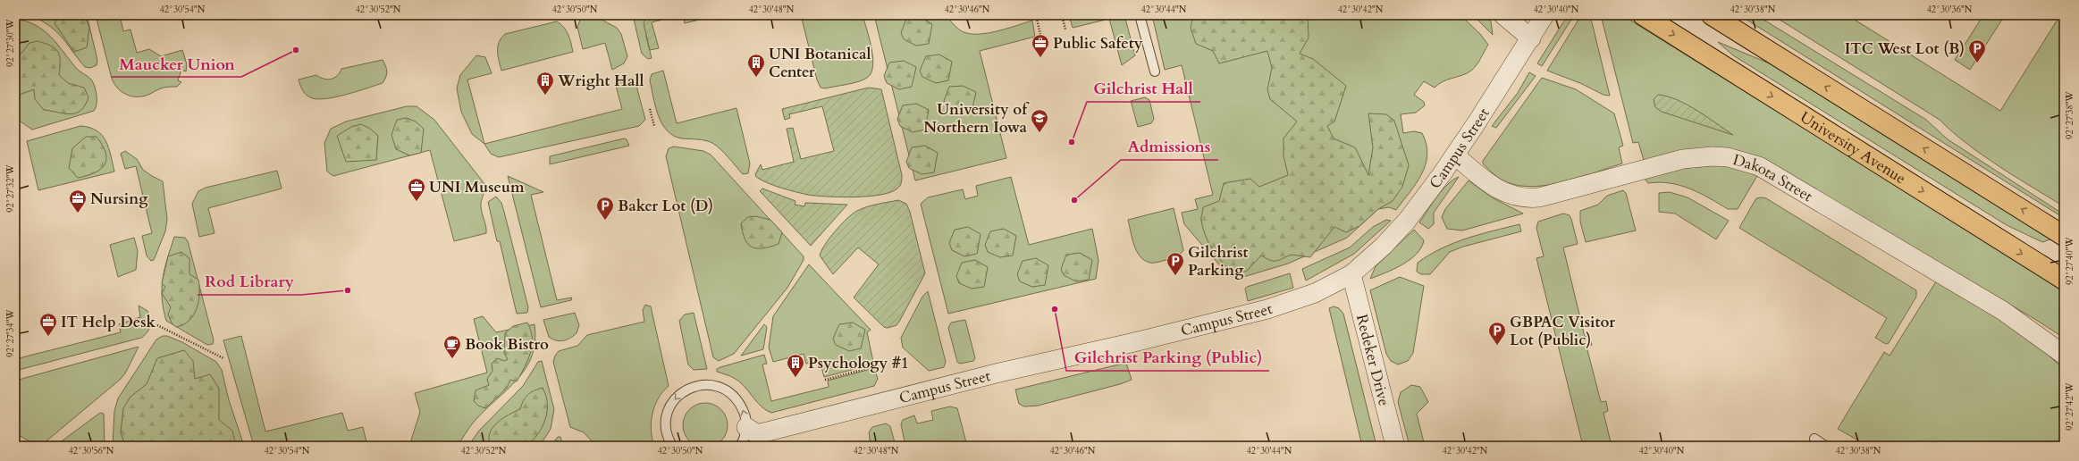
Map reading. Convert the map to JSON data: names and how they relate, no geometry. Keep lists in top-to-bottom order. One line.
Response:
{"streets":{"main road":["University Avenue"],"street":["Campus Street","Dakota Street","Redeker Drive"]},"crossings":[["Campus Street","Dakota Street"],["Campus Street","Redeker Drive"]],"places":{"other":["Maucker Union","Gilchrist Hall","Admissions","Rod Library","Gilchrist Parking (Public)"],"office":["Public Safety","UNI Museum","Nursing","IT Help Desk"],"parking":["ITC West Lot (B)","Baker Lot (D)","Gilchrist Parking","GBPAC Visitor Lot (Public)"],"building":["UNI Botanical Center","Wright Hall","Psychology #1"],"school or university":["University of Northern Iowa"],"cafe":["Book Bistro"]},"coordinates":["42°30'54\"N","42°30'52\"N","42°30'50\"N","42°30'48\"N","42°30'46\"N","42°30'44\"N","42°30'42\"N","42°30'40\"N","42°30'38\"N","42°30'36\"N","92°27'30\"W","92°27'38\"W","92°27'32\"W","92°27'40\"W","92°27'34\"W","92°27'42\"W","42°30'56\"N"]}
